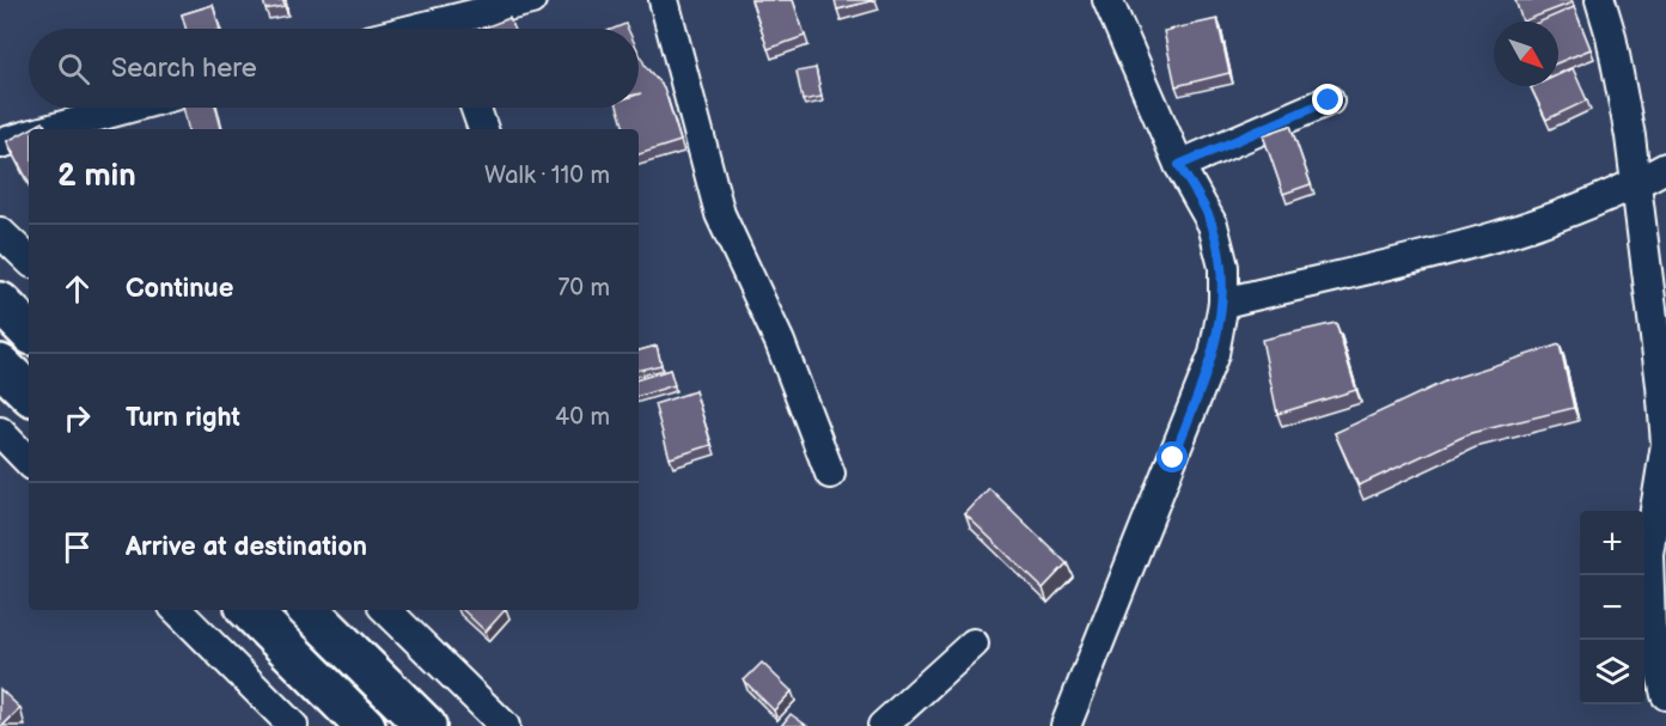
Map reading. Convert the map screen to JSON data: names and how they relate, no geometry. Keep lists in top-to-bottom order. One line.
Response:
{"north":"bottom right","page":{"search":"Search here","heading":["2 min","Walk · 110 m"],"list":[["Continue","70 m"],["Turn right","40 m"],"Arrive at destination"],"map_buttons":["+","−"]}}
